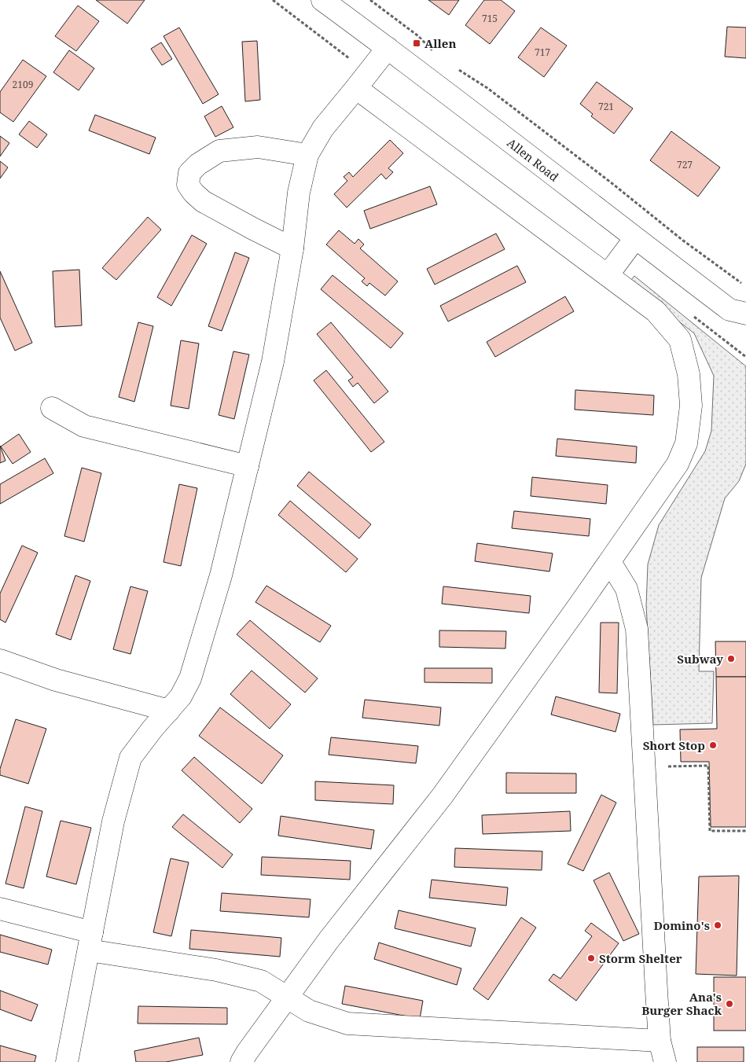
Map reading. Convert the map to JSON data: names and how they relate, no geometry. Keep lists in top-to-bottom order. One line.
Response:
{"streets":{"street":["Allen Road"]},"places":{"transit":["Allen"],"other":["Subway","Short Stop","Domino's","Storm Shelter","Ana's Burger Shack"]},"house_numbers":["715","717","2109","721","727"]}
